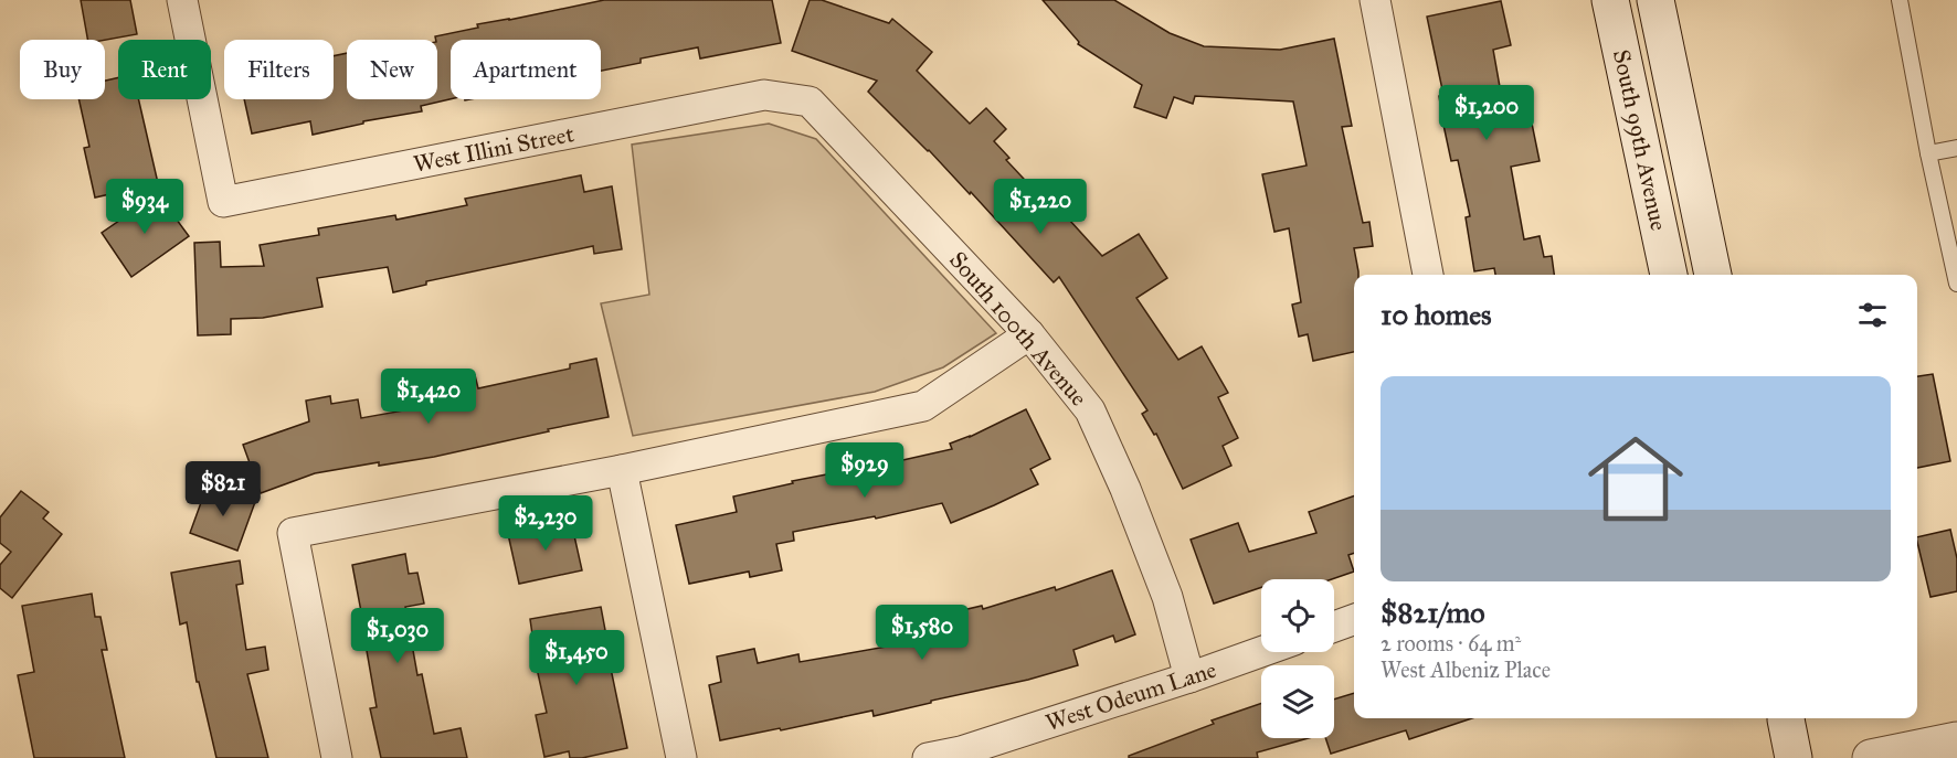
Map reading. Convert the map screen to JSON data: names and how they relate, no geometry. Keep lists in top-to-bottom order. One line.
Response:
{"streets":{"main road":["South 99th Avenue"],"street":["West Illini Street","South 100th Avenue","West Odeum Lane"]},"crossings":[["West Illini Street","South 100th Avenue"],["South 100th Avenue","West Odeum Lane"]],"page":{"chip":["Buy","Rent","Filters","New","Apartment"],"price":["$1,200","$934","$1,220","$1,420","$929","$821","$2,230","$1,580","$1,030","$1,450"],"heading":"10 homes","list":[{"name":"$821/mo","note":"2 rooms · 64 m² · West Albeniz Place"}]}}
